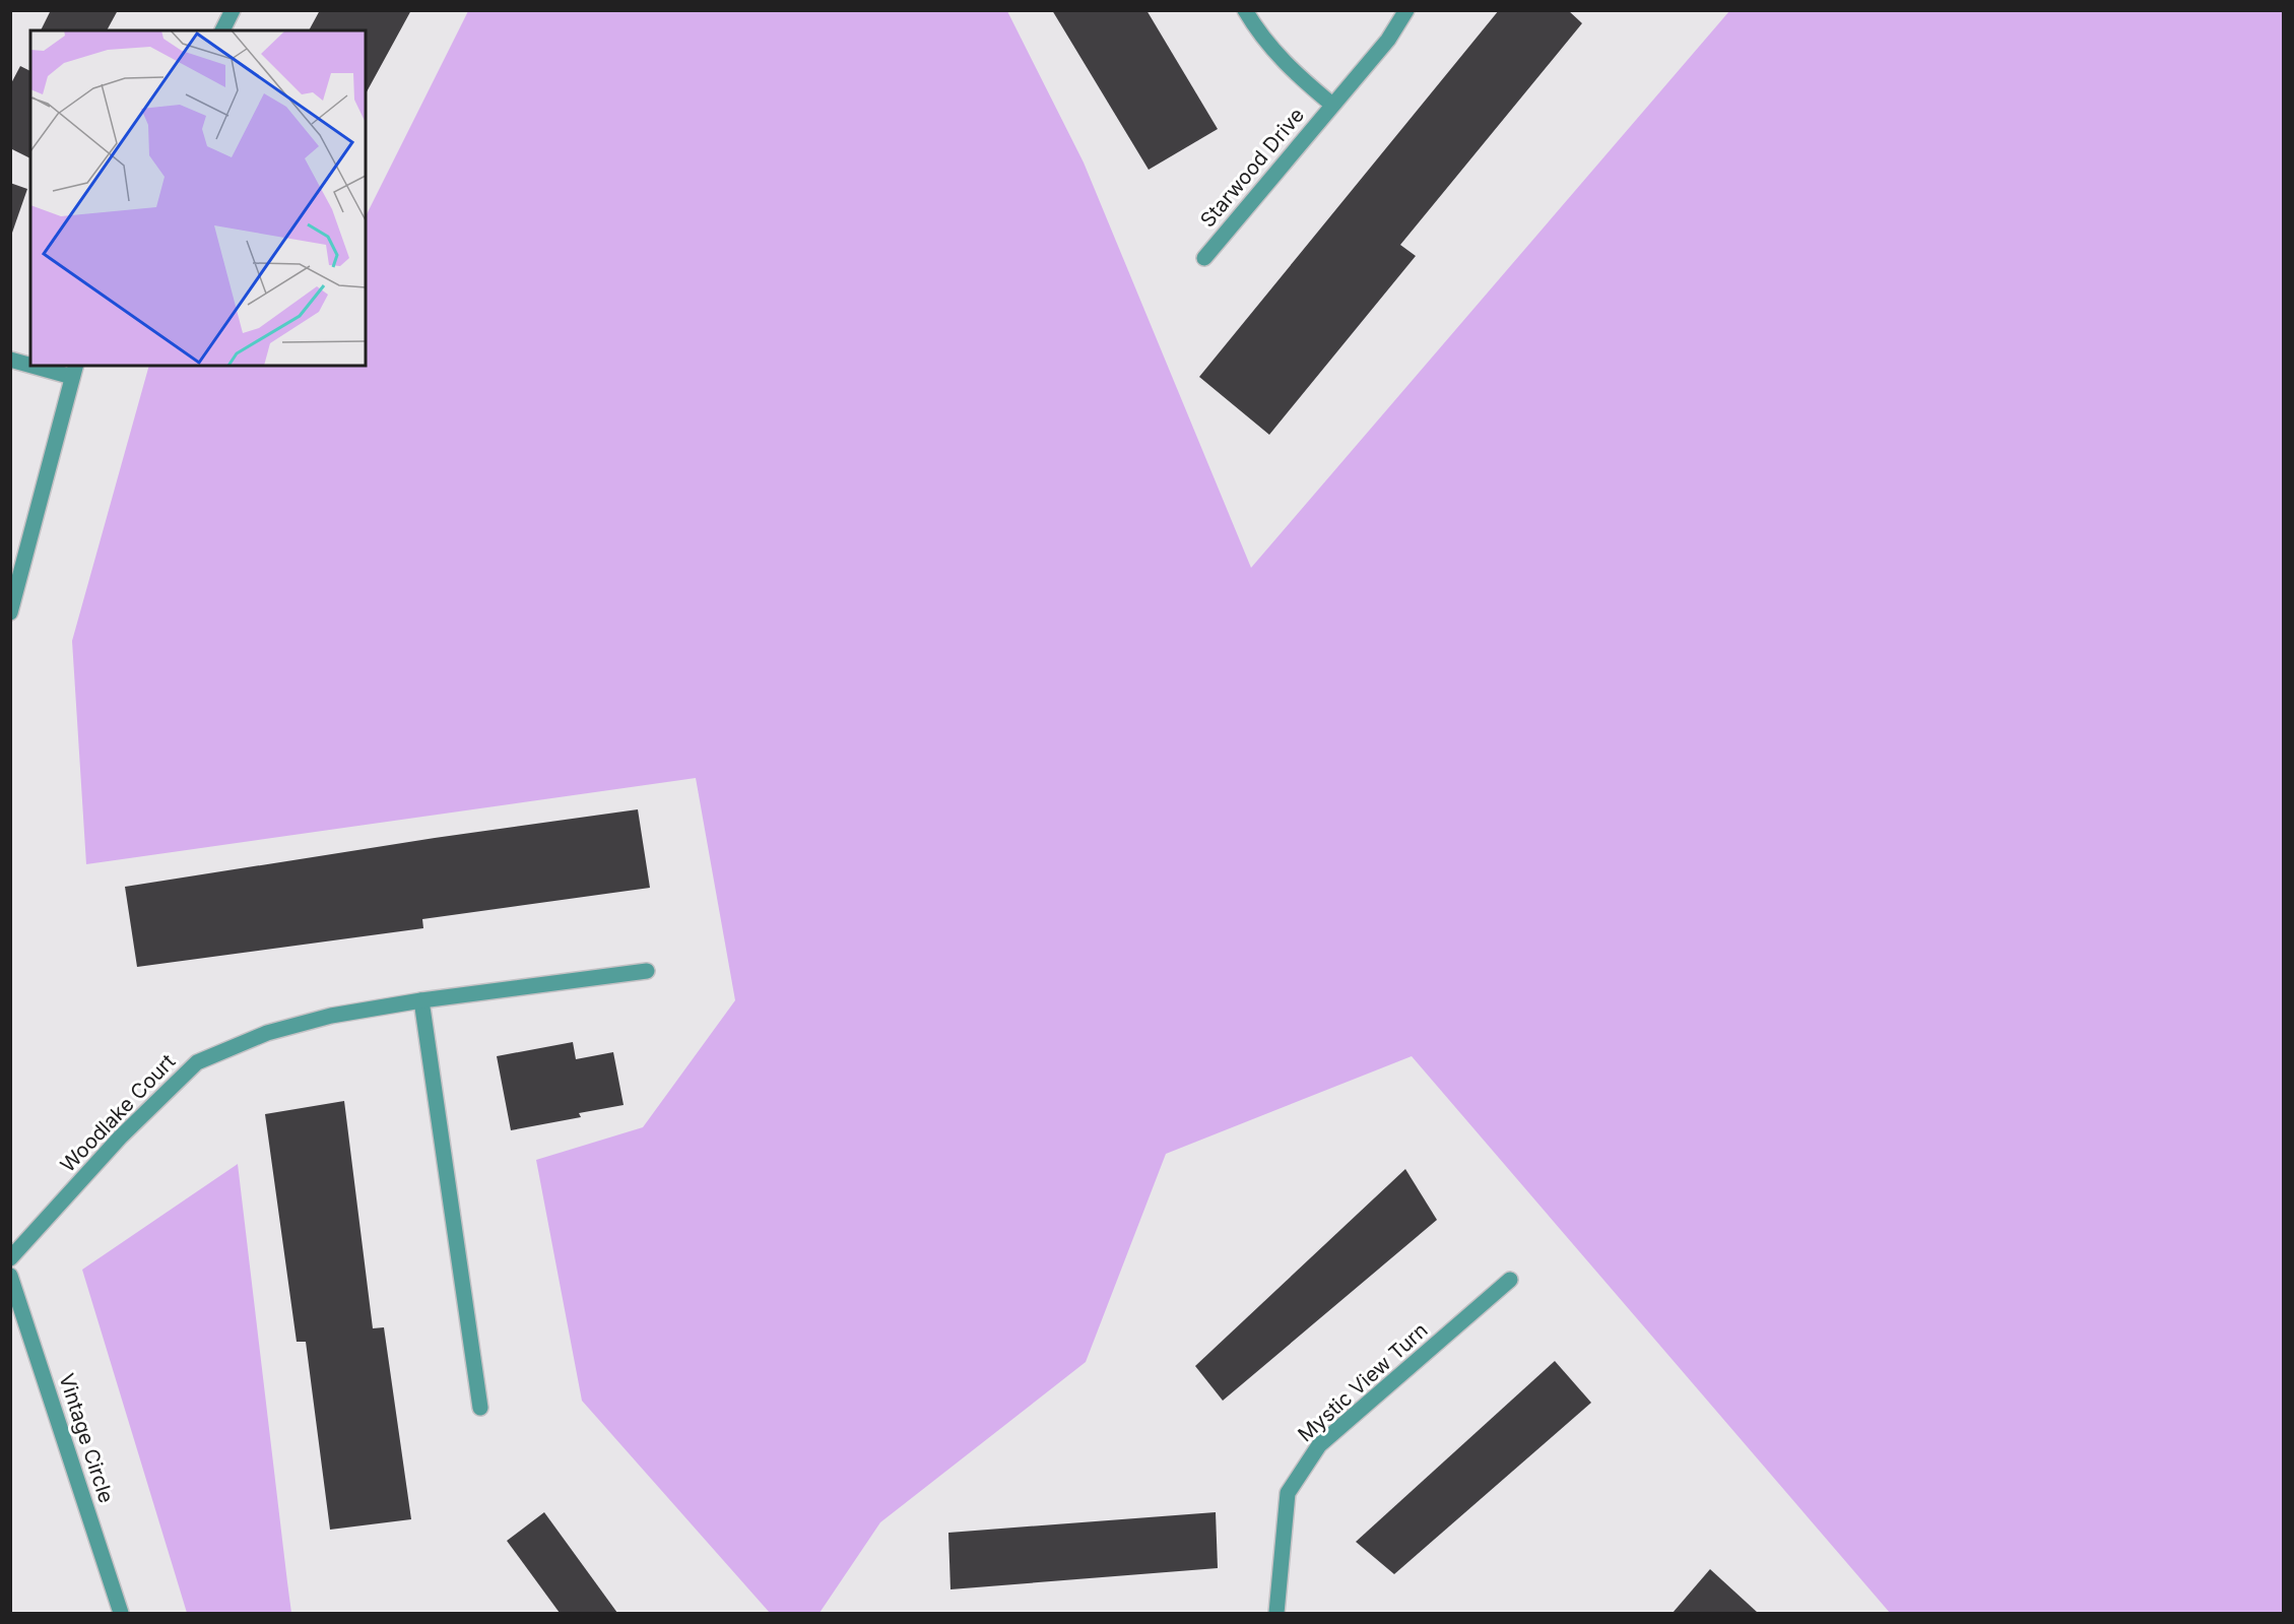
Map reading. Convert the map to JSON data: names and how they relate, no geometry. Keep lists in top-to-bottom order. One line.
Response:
{"streets":{"street":["Starwood Drive","Woodlake Court","Mystic View Turn","Vintage Circle"]}}
